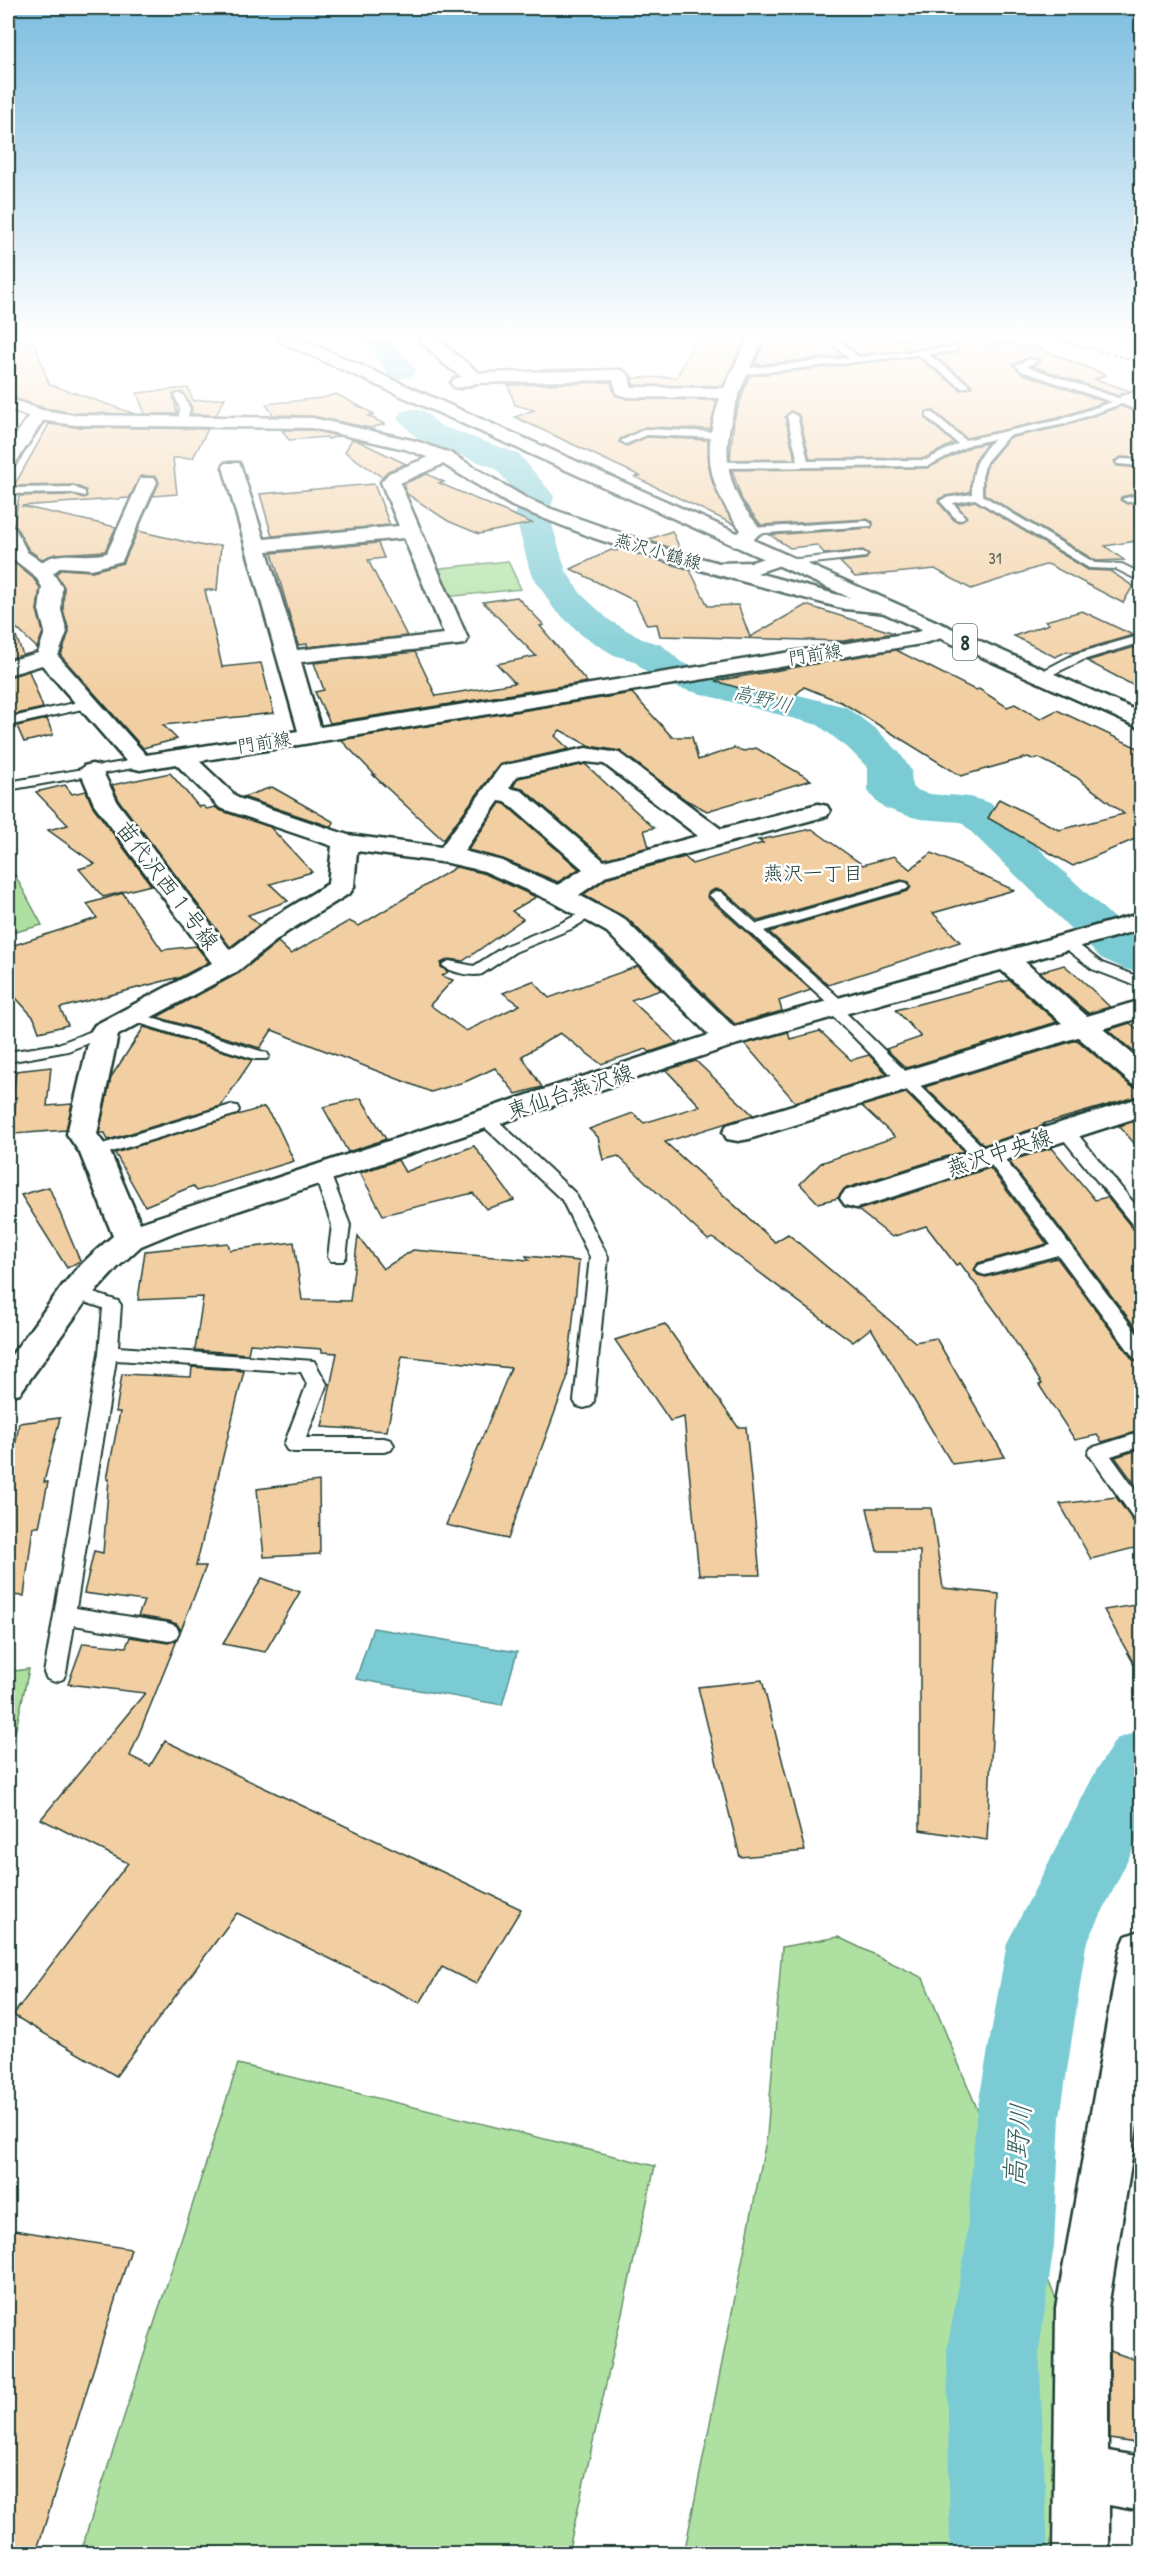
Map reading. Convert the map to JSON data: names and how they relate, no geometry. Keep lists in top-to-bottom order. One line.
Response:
{"streets":{"street":["燕沢小鶴線","8","門前線","苗代沢西１号線","東仙台燕沢線","燕沢中央線"]},"crossings":[["燕沢小鶴線","8"],["8","門前線"]],"districts":["燕沢一丁目"],"water":["高野川"],"house_numbers":["31"]}
